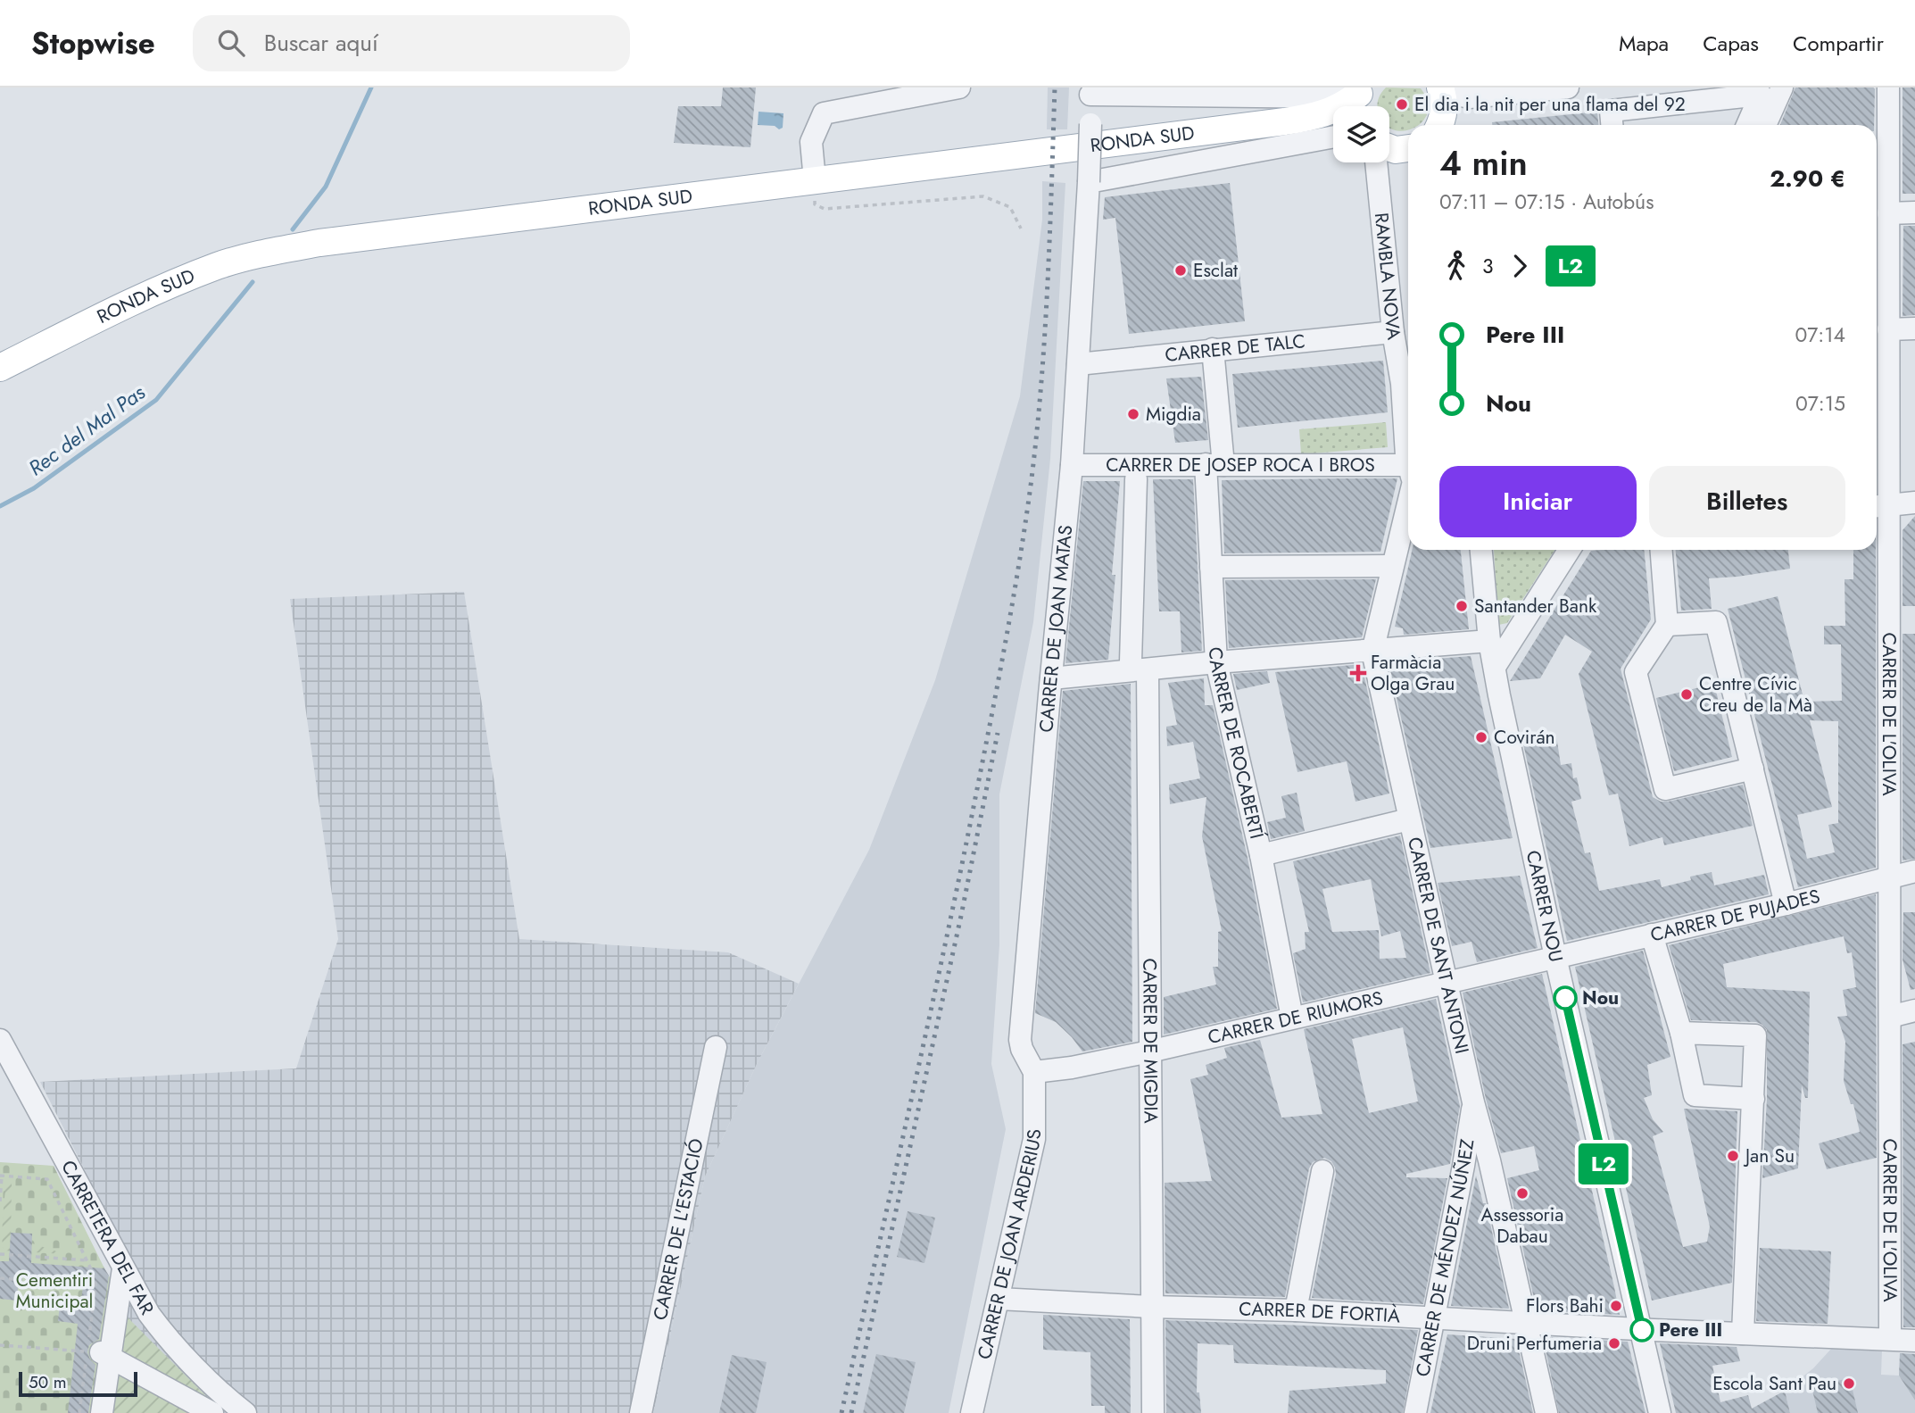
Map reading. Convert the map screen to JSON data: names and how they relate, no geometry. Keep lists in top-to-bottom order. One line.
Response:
{"streets":{"main road":["RONDA SUD"],"street":["RAMBLA NOVA","CARRER DE TALC","CARRER DE JOSEP ROCA I BROS","CARRER DE JOAN MATAS","CARRER DE L'OLIVA","CARRER DE ROCABERTÍ","CARRER NOU","CARRER DE PUJADES","CARRER DE SANT ANTONI","CARRER DE RIUMORS","CARRER DE MIGDIA","CARRER DE L'ESTACIÓ","CARRETERA DEL FAR","CARRER DE JOAN ARDERIUS","CARRER DE MÉNDEZ NÚÑEZ","CARRER DE FORTIÀ"]},"crossings":[["RAMBLA NOVA","CARRER DE TALC"],["RAMBLA NOVA","CARRER DE SANT ANTONI"],["CARRER DE TALC","CARRER DE JOAN MATAS"],["CARRER DE TALC","CARRER DE ROCABERTÍ"],["CARRER DE JOSEP ROCA I BROS","CARRER DE JOAN MATAS"],["CARRER DE JOSEP ROCA I BROS","CARRER DE ROCABERTÍ"],["CARRER DE JOAN MATAS","CARRER DE RIUMORS"],["CARRER DE JOAN MATAS","CARRER DE JOAN ARDERIUS"],["CARRER DE L'OLIVA","CARRER DE PUJADES"],["CARRER DE L'OLIVA","CARRER DE FORTIÀ"],["CARRER DE ROCABERTÍ","CARRER DE RIUMORS"],["CARRER NOU","CARRER DE PUJADES"],["CARRER NOU","CARRER DE RIUMORS"],["CARRER NOU","CARRER DE FORTIÀ"],["CARRER DE PUJADES","CARRER DE RIUMORS"],["CARRER DE SANT ANTONI","CARRER DE RIUMORS"],["CARRER DE SANT ANTONI","CARRER DE MÉNDEZ NÚÑEZ"],["CARRER DE SANT ANTONI","CARRER DE FORTIÀ"],["CARRER DE RIUMORS","CARRER DE MIGDIA"],["CARRER DE RIUMORS","CARRER DE JOAN ARDERIUS"],["CARRER DE MIGDIA","CARRER DE FORTIÀ"],["CARRER DE JOAN ARDERIUS","CARRER DE FORTIÀ"],["CARRER DE MÉNDEZ NÚÑEZ","CARRER DE FORTIÀ"]],"water":["Rec del Mal Pas"],"parks":["Cementiri Municipal"],"places":{"other":["El dia i la nit per una flama del 92","Esclat","Migdia","Santander Bank","Centre Cívic Creu de la Mà","Covirán","Nou","Jan Su","Assessoria Dabau","Flors Bahi","Pere III","Druni Perfumeria","Escola Sant Pau"],"health":["Farmàcia Olga Grau"]},"lines":["bus line L2"],"scale_bar":"50 m","page":{"header":"Stopwise","search":"Buscar aquí","nav":["Mapa","Capas","Compartir"],"on_map":"L2","heading":["4 min","07:11 – 07:15 · Autobús","2.90 €"],"legs":["3","L2"],"list":[{"name":"Pere III","value":"07:14"},{"name":"Nou","value":"07:15"}],"buttons":["Iniciar","Billetes"],"scale":"50 m"}}
